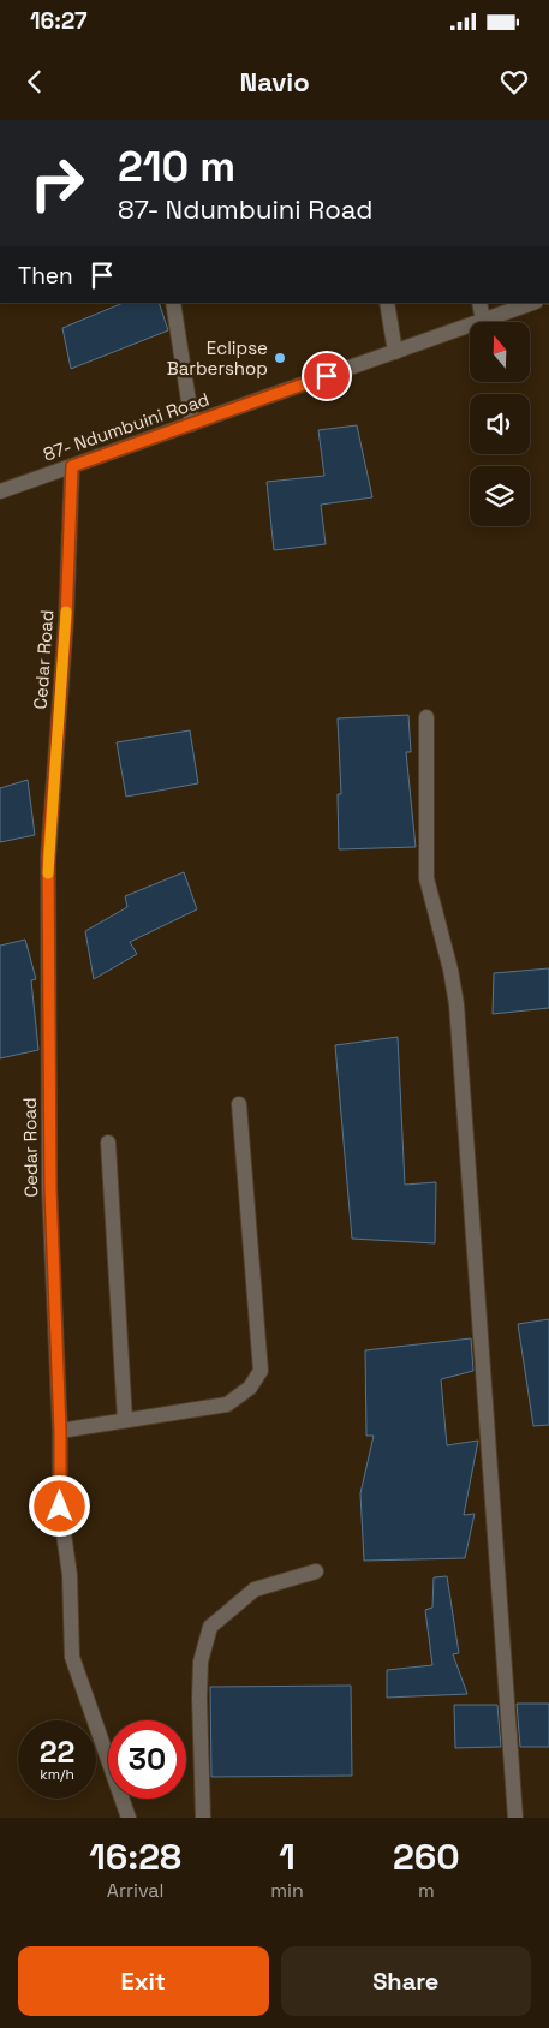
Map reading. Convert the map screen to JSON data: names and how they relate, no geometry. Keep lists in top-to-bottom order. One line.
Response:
{"streets":{"street":["87- Ndumbuini Road","Cedar Road"]},"crossings":[["87- Ndumbuini Road","Cedar Road"]],"places":["Eclipse Barbershop"],"north":"top","page":{"status":"16:27","header":"Navio","turn":["210 m","87- Ndumbuini Road"],"then":"Then","speed":"22 km/h","limit":"30","eta":["16:28","Arrival","1","min","260","m"],"buttons":["Exit","Share"]}}
